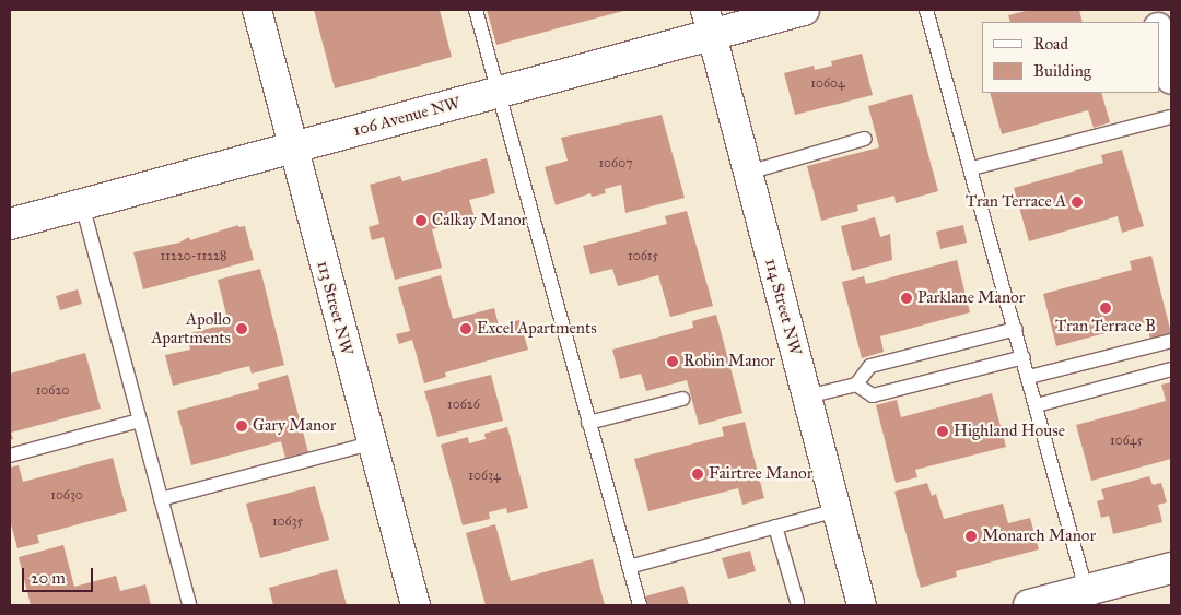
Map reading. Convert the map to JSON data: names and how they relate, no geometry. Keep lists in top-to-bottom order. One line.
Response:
{"streets":{"street":["106 Avenue NW","114 Street NW","113 Street NW"]},"crossings":[["106 Avenue NW","114 Street NW"],["106 Avenue NW","113 Street NW"]],"places":["Tran Terrace A","Calkay Manor","Parklane Manor","Tran Terrace B","Apollo Apartments","Excel Apartments","Robin Manor","Gary Manor","Highland House","Fairtree Manor","Monarch Manor"],"house_numbers":["10604","10607","11220-11228","10615","10620","10626","10645","10634","10630","10635"],"legend":["Road","Building"],"scale_bar":"20 m"}
